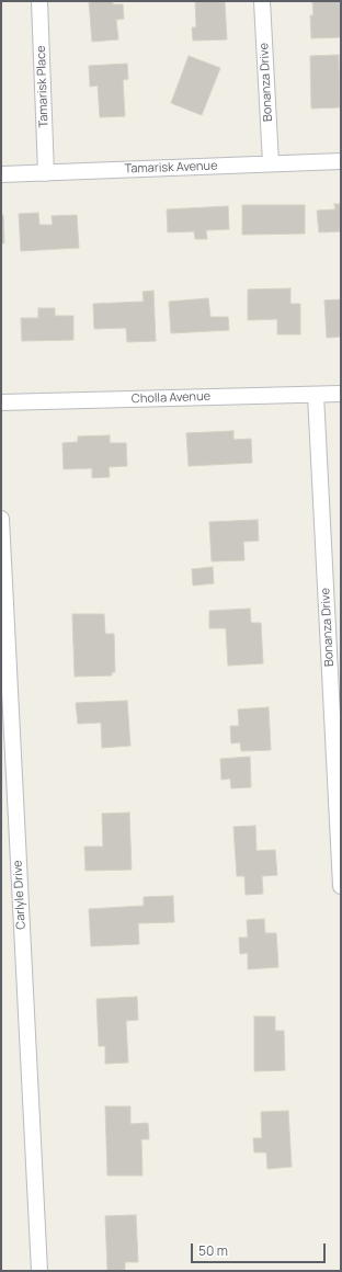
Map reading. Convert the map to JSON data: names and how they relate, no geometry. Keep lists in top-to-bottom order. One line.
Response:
{"streets":{"street":["Bonanza Drive","Tamarisk Place","Tamarisk Avenue","Cholla Avenue","Carlyle Drive"]},"crossings":[["Bonanza Drive","Tamarisk Avenue"],["Bonanza Drive","Cholla Avenue"],["Tamarisk Place","Tamarisk Avenue"]],"scale_bar":"50 m"}
